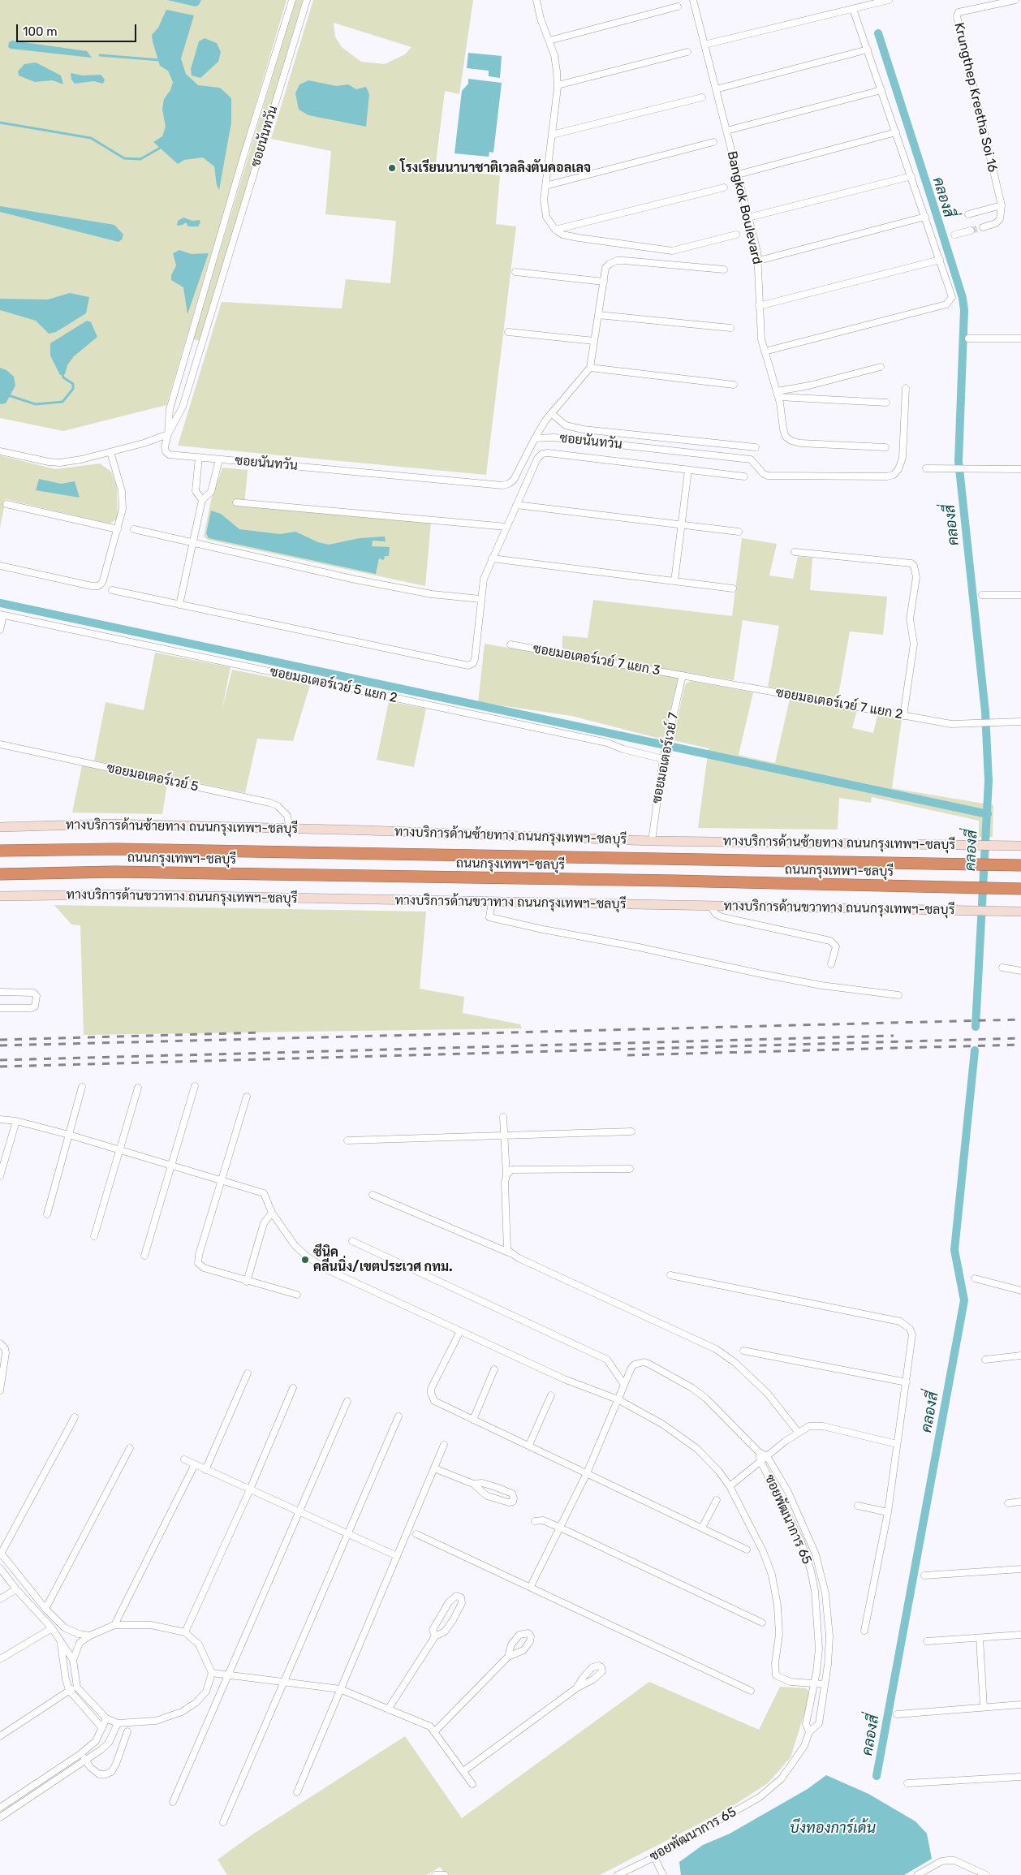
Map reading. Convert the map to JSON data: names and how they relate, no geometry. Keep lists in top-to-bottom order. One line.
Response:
{"streets":{"highway":["ถนนกรุงเทพฯ-ชลบุรี"],"main road":["ทางบริการด้านซ้ายทาง ถนนกรุงเทพฯ-ชลบุรี","ทางบริการด้านขวาทาง ถนนกรุงเทพฯ-ชลบุรี"],"street":["Krungthep Kreetha Soi 16","ซอยนันทวัน","Bangkok Boulevard","ซอยมอเตอร์เวย์ 7 แยก 3","ซอยมอเตอร์เวย์ 5 แยก 2","ซอยมอเตอร์เวย์ 7 แยก 2","ซอยมอเตอร์เวย์ 7","ซอยมอเตอร์เวย์ 5","ซอยพัฒนาการ 65"]},"crossings":[["ซอยมอเตอร์เวย์ 7 แยก 3","ซอยมอเตอร์เวย์ 7 แยก 2"],["ซอยมอเตอร์เวย์ 7 แยก 3","ซอยมอเตอร์เวย์ 7"],["ซอยมอเตอร์เวย์ 5 แยก 2","ซอยมอเตอร์เวย์ 7"],["ซอยมอเตอร์เวย์ 7 แยก 2","ซอยมอเตอร์เวย์ 7"],["ซอยมอเตอร์เวย์ 7","ทางบริการด้านซ้ายทาง ถนนกรุงเทพฯ-ชลบุรี"],["ซอยมอเตอร์เวย์ 5","ทางบริการด้านซ้ายทาง ถนนกรุงเทพฯ-ชลบุรี"]],"water":["คลองสี่","บึงทองการ์เด้น"],"places":["โรงเรียนนานาชาติเวลลิงตันคอลเลจ","ซีนิค คลีนนิ่ง/เขตประเวศ กทม."],"scale_bar":"100 m"}
